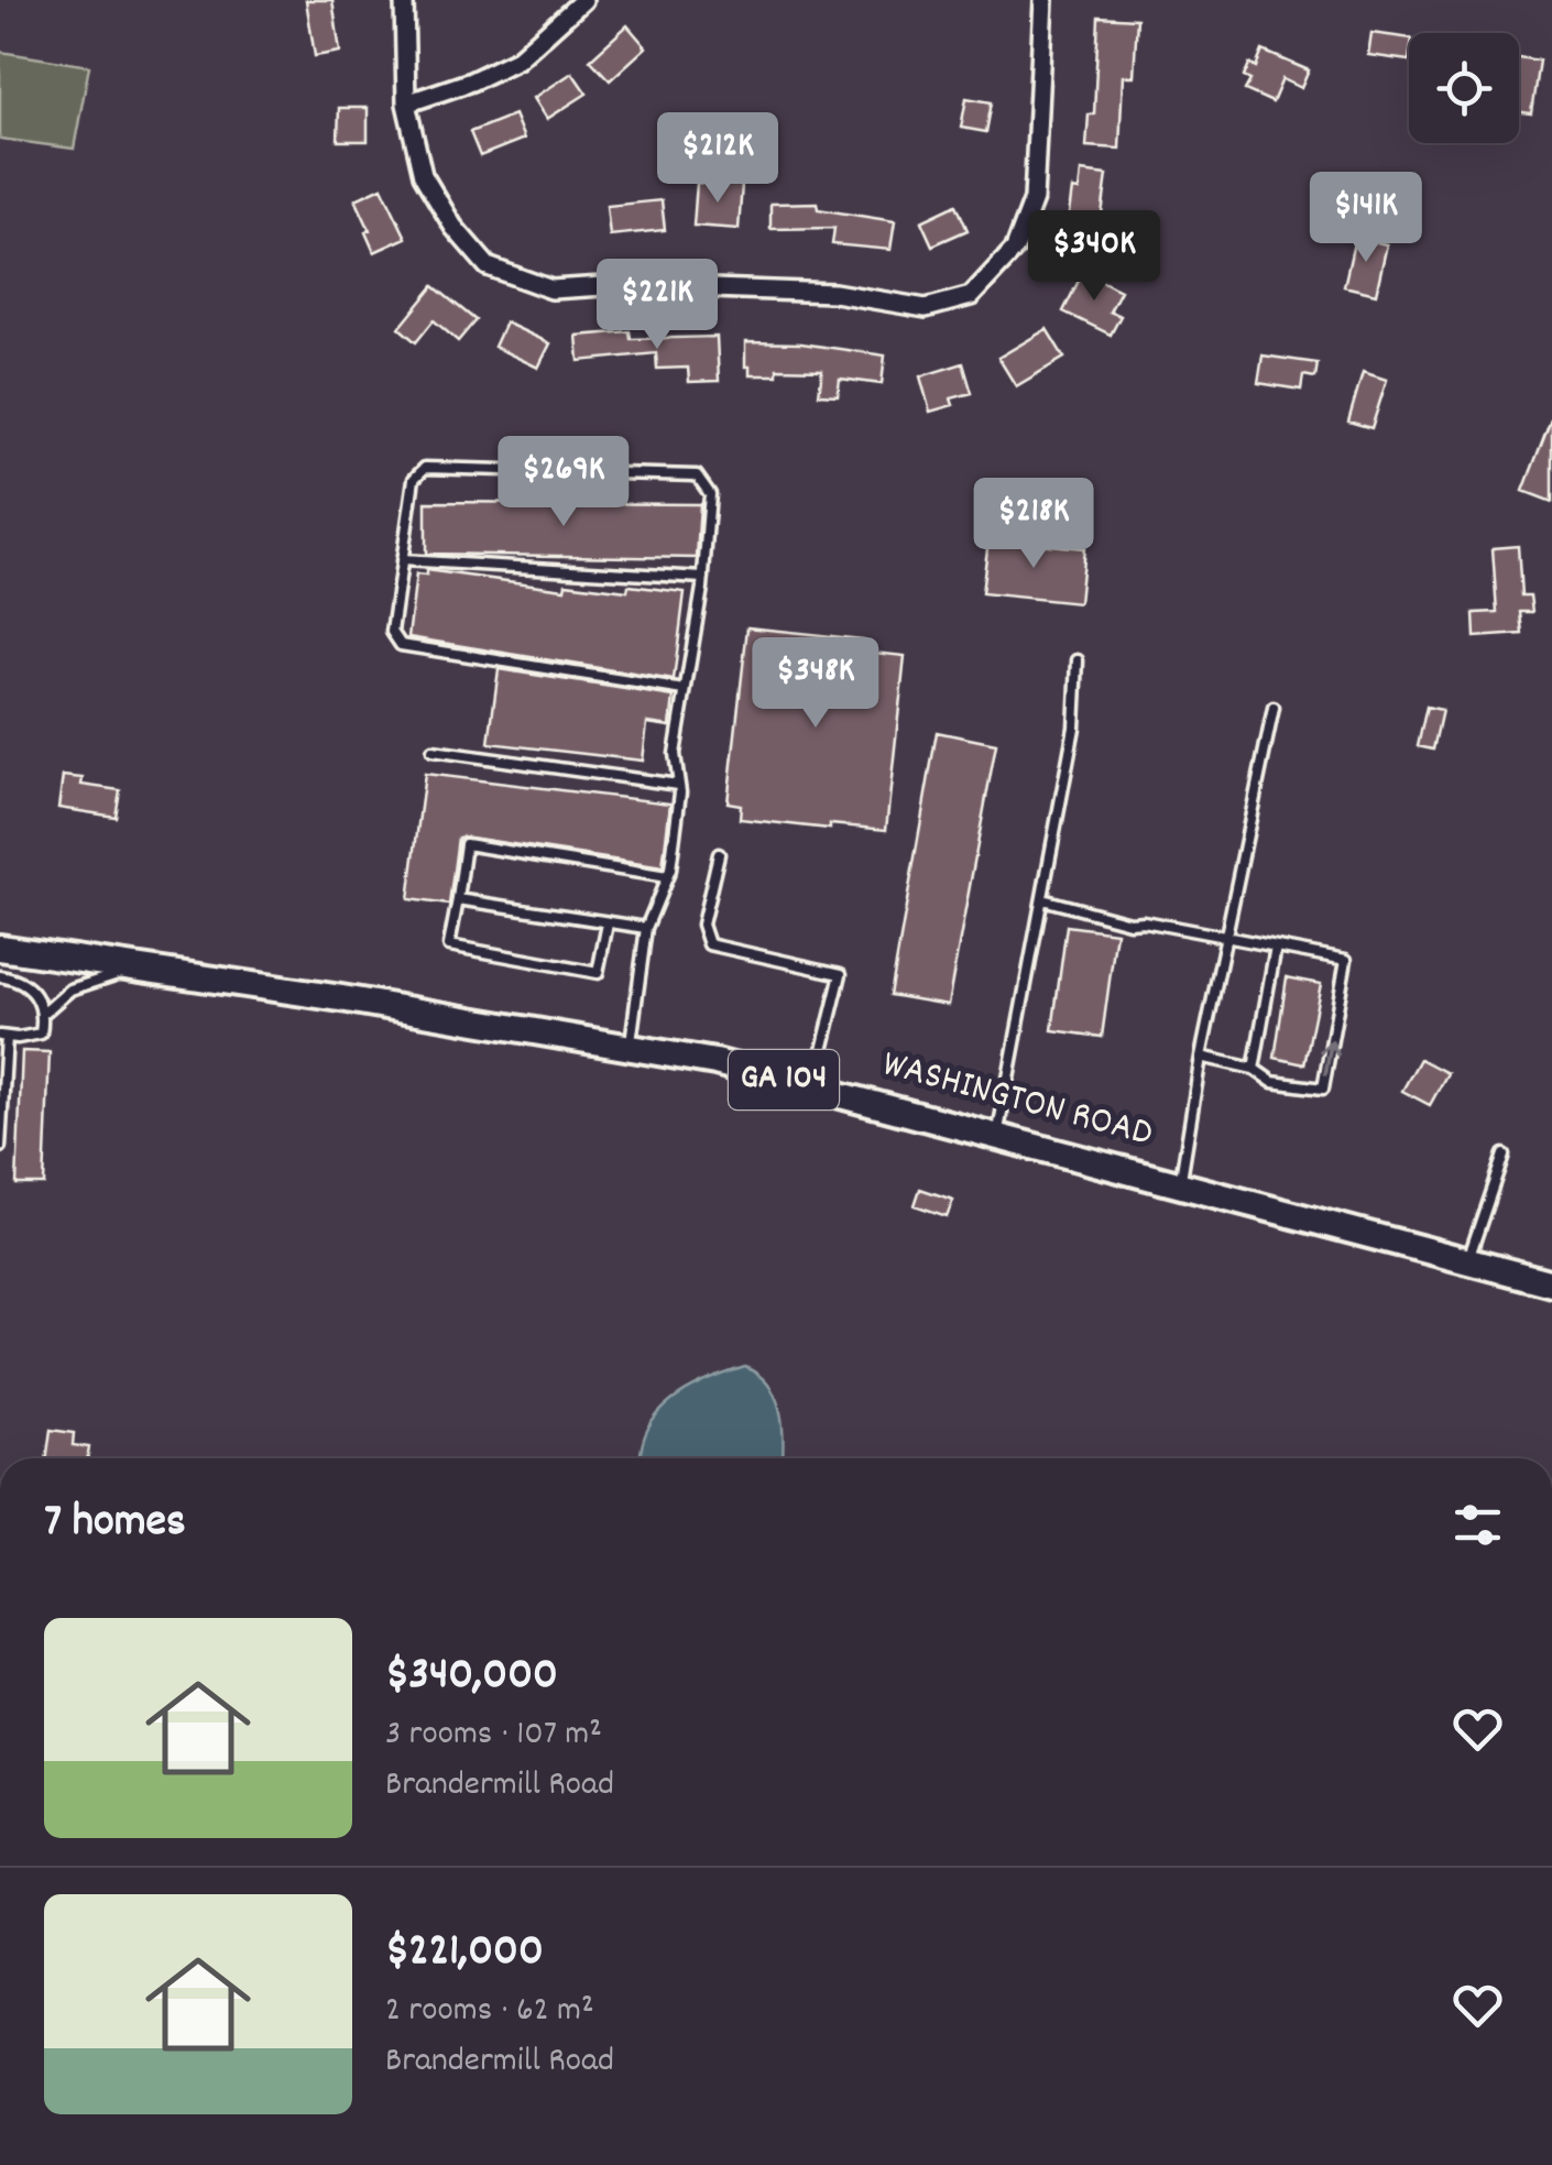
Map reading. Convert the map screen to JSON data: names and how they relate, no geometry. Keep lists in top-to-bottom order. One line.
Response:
{"streets":{"main road":["GA 104","WASHINGTON ROAD"]},"page":{"price":["$212K","$141K","$340K","$221K","$269K","$218K","$348K"],"heading":"7 homes","list":[{"name":"$340,000","note":"3 rooms · 107 m² · Brandermill Road"},{"name":"$221,000","note":"2 rooms · 62 m² · Brandermill Road"}]}}
